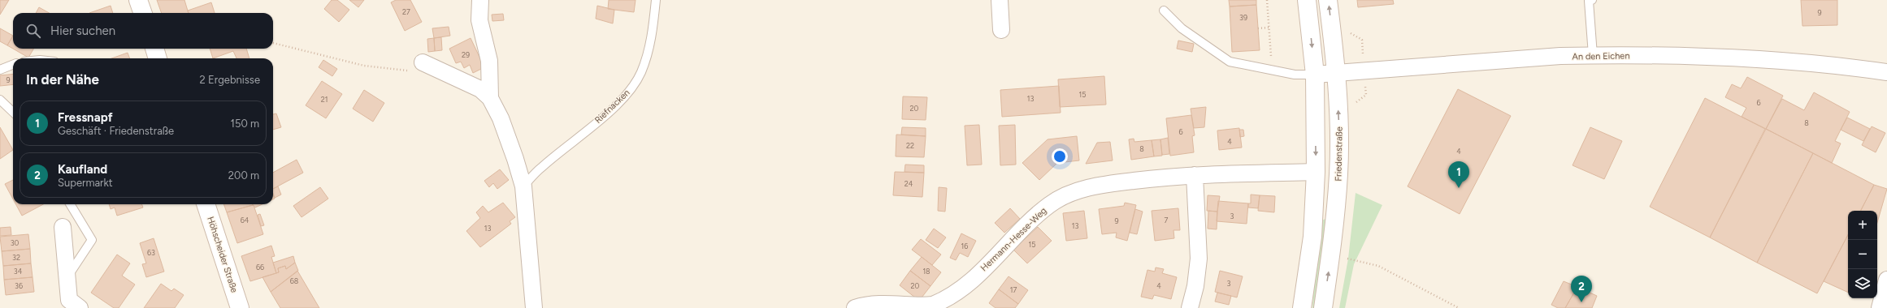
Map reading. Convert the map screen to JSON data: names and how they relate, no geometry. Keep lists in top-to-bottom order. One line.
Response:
{"streets":{"main road":["Friedenstraße","Höhscheider Straße"],"street":["An den Eichen","Hermann-Hesse-Weg"],"lane":["Riefnacken"]},"crossings":[["An den Eichen","Friedenstraße"]],"house_numbers":["27","9","39","29","9","15","13","21","6","20","8","6","4","22","8","4","24","3","64","7","9","13","13","30","15","16","63","32","66","34","18","68","3","36","20","4","17"],"page":{"search":"Hier suchen","heading":["In der Nähe","2 Ergebnisse"],"list":[{"mark":"1","name":"Fressnapf","note":"Geschäft · Friedenstraße","value":"150 m"},{"mark":"2","name":"Kaufland","note":"Supermarkt","value":"200 m"}],"pins":["1","2"],"map_buttons":["+","−"]}}
